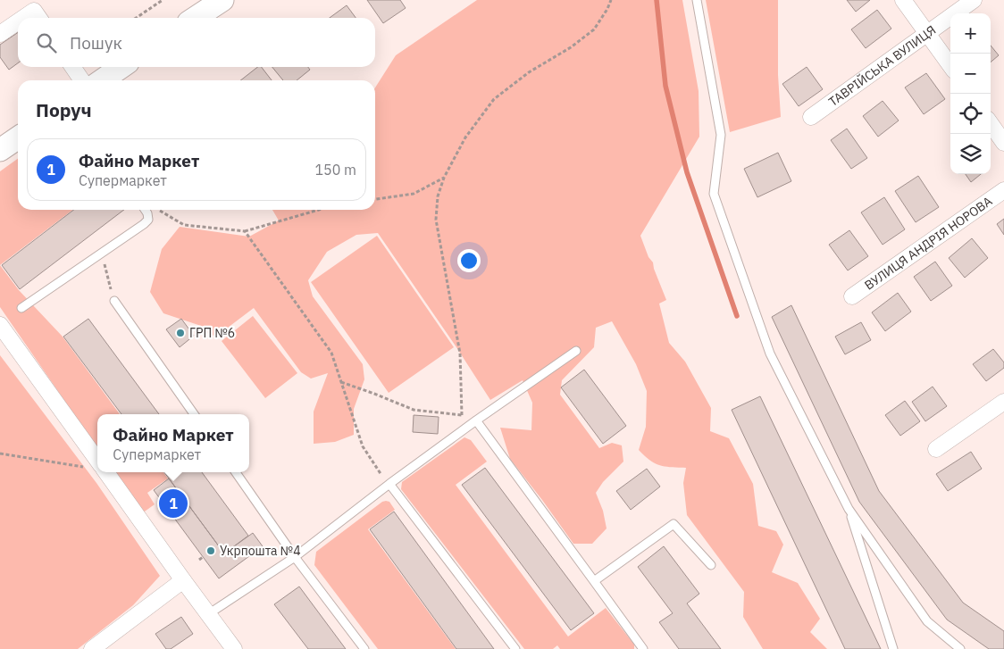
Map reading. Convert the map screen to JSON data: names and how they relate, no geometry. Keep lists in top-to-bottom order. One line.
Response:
{"streets":{"street":["ТАВРІЙСЬКА ВУЛИЦЯ","ВУЛИЦЯ АНДРІЯ НОРОВА"]},"places":["ГРП №6","Укрпошта №4"],"page":{"map_buttons":["+","−"],"search":"Пошук","heading":"Поруч","list":[{"mark":"1","name":"Файно Маркет","note":"Супермаркет","value":"150 m"}],"popup":["Файно Маркет","Супермаркет"],"pins":"1"}}
